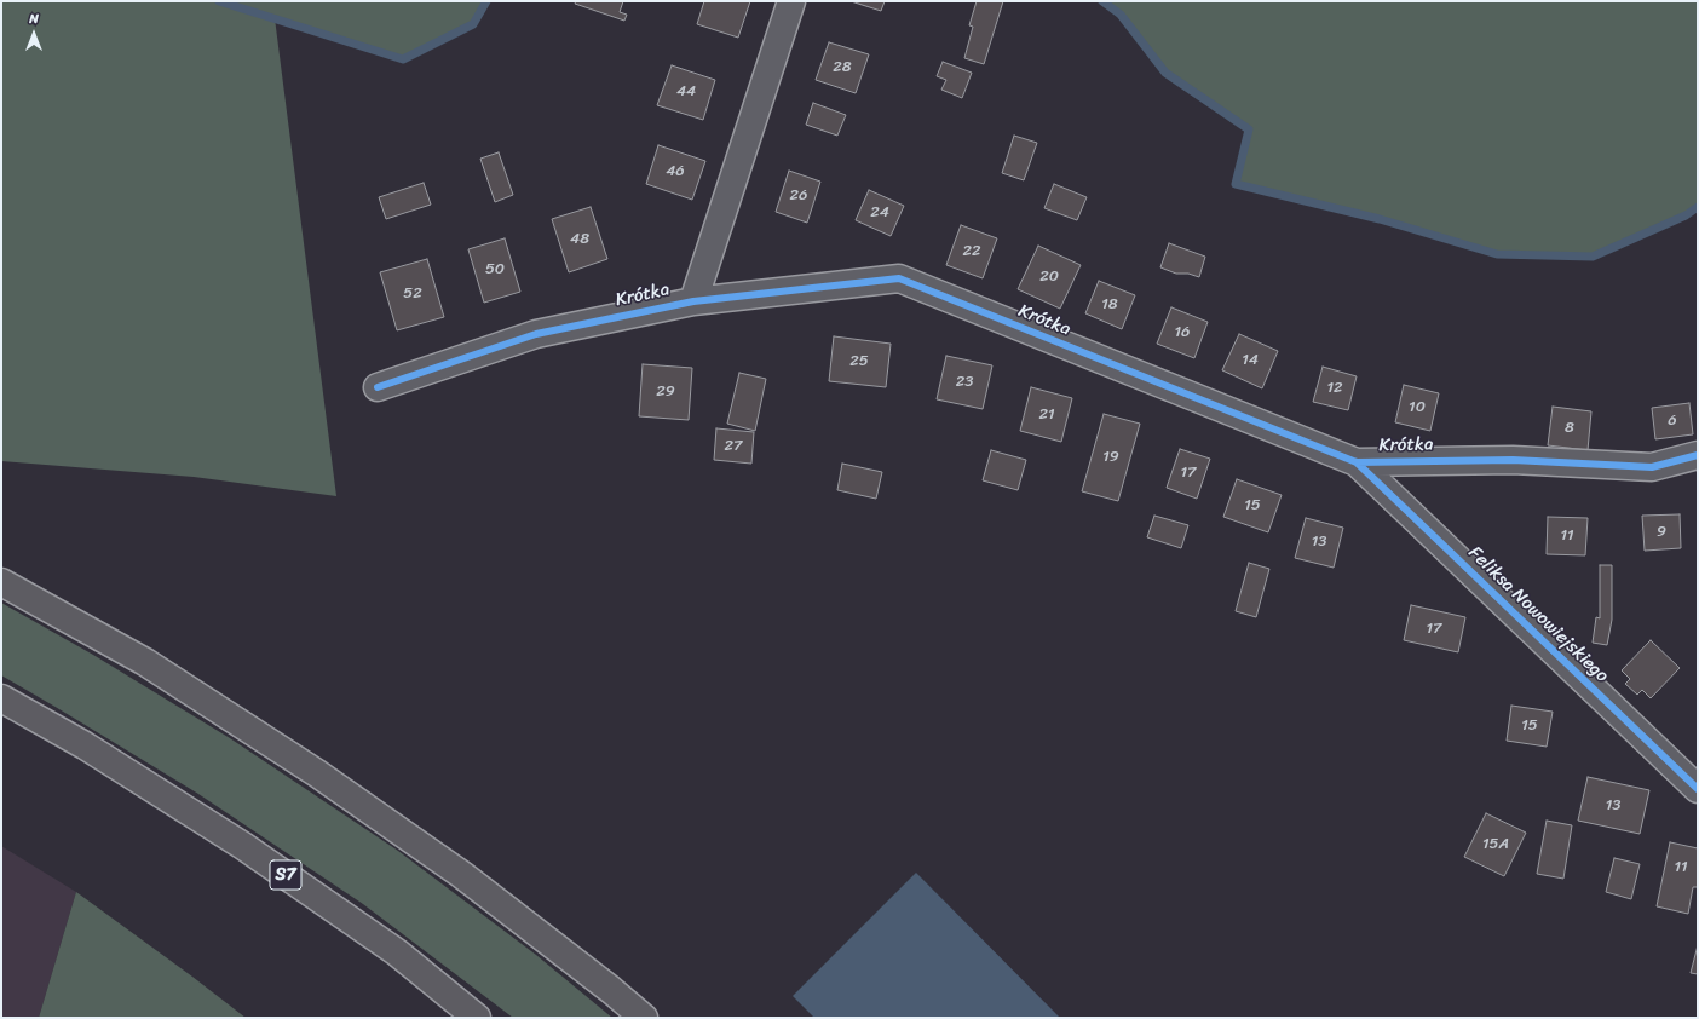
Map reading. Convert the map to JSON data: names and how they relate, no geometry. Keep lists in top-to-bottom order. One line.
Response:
{"streets":{"highway":["S7"],"street":["Krótka","Feliksa Nowowiejskiego"]},"crossings":[["Krótka","Feliksa Nowowiejskiego"]],"house_numbers":["28","44","46","26","24","48","22","50","20","52","18","16","14","25","23","12","29","10","21","6","8","27","19","17","15","9","11","13","17","15","13","15A","11"],"north":"top"}
